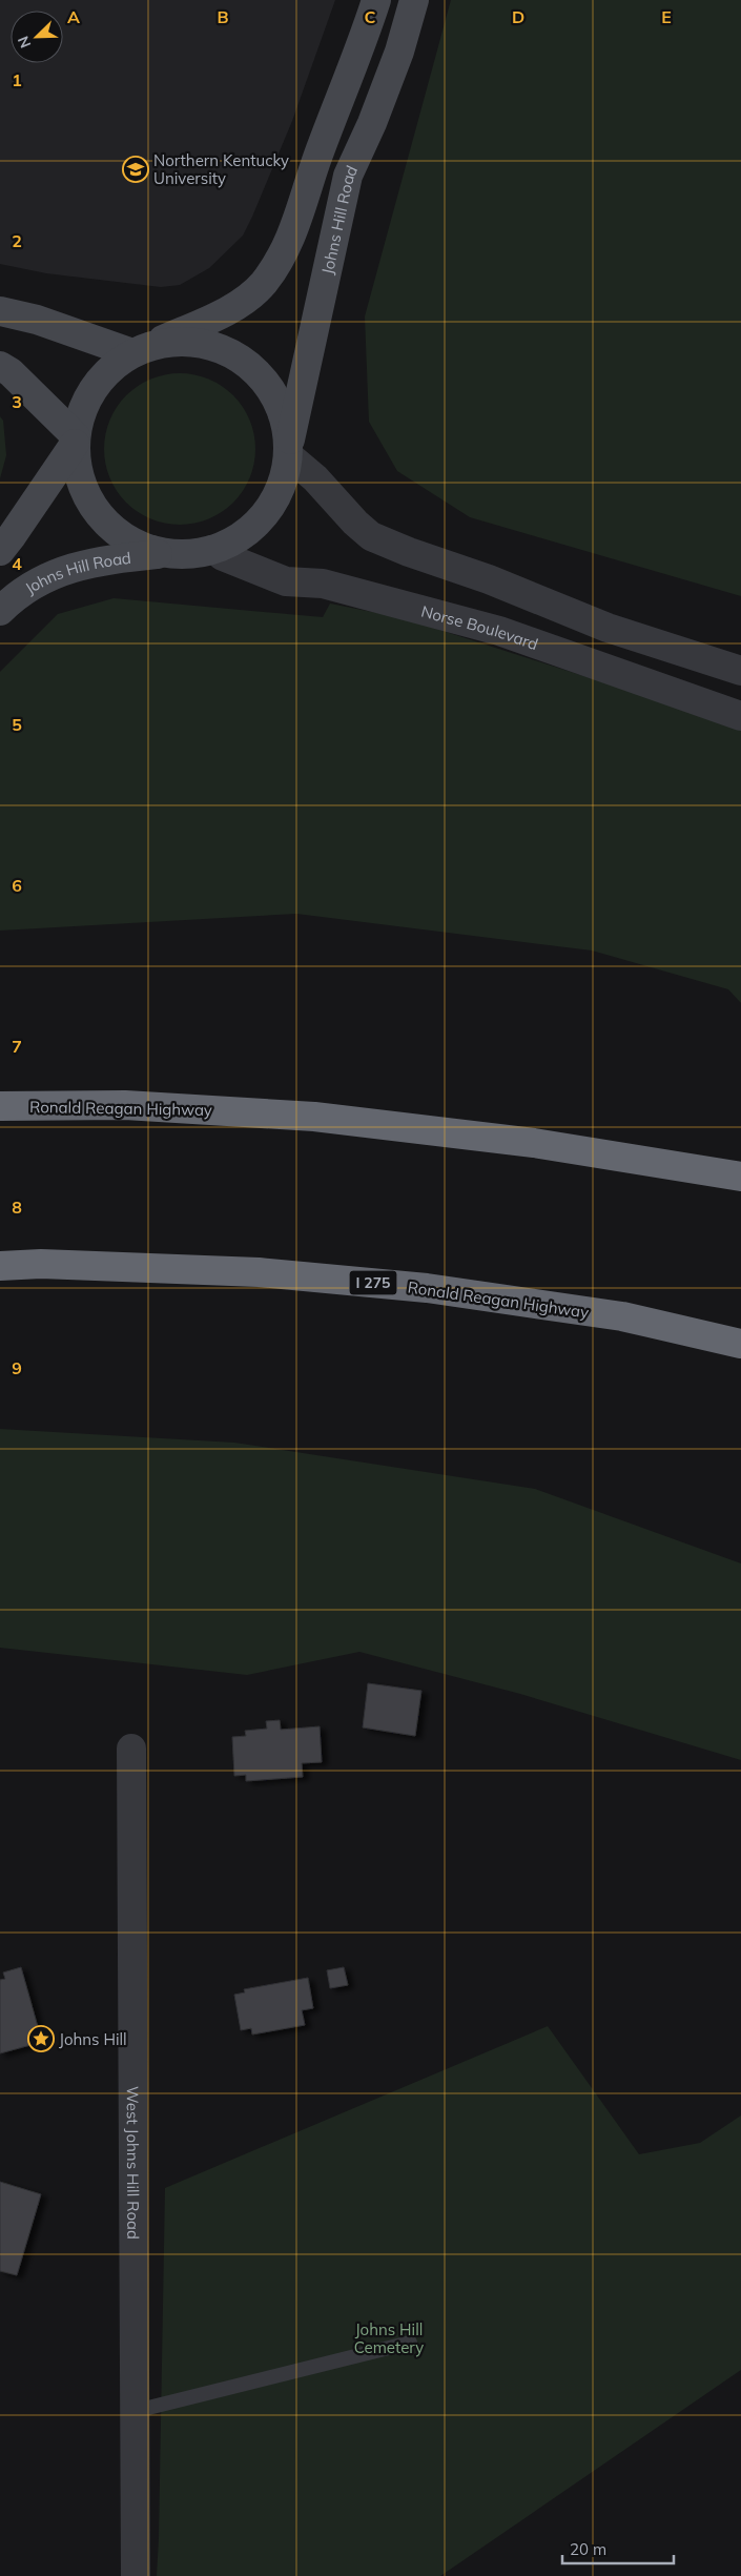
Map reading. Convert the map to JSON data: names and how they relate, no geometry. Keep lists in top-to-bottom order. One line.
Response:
{"streets":{"highway":["Ronald Reagan Highway","I 275"],"main road":["Johns Hill Road"],"street":["Norse Boulevard","West Johns Hill Road"]},"crossings":[["Johns Hill Road","Norse Boulevard"]],"parks":["Johns Hill Cemetery"],"places":{"school or university":["Northern Kentucky University"],"place":["Johns Hill"]},"scale_bar":"20 m","north":"bottom left","grid":{"columns":["A","B","C","D","E"],"rows":["1","2","3","4","5","6","7","8","9"]}}
